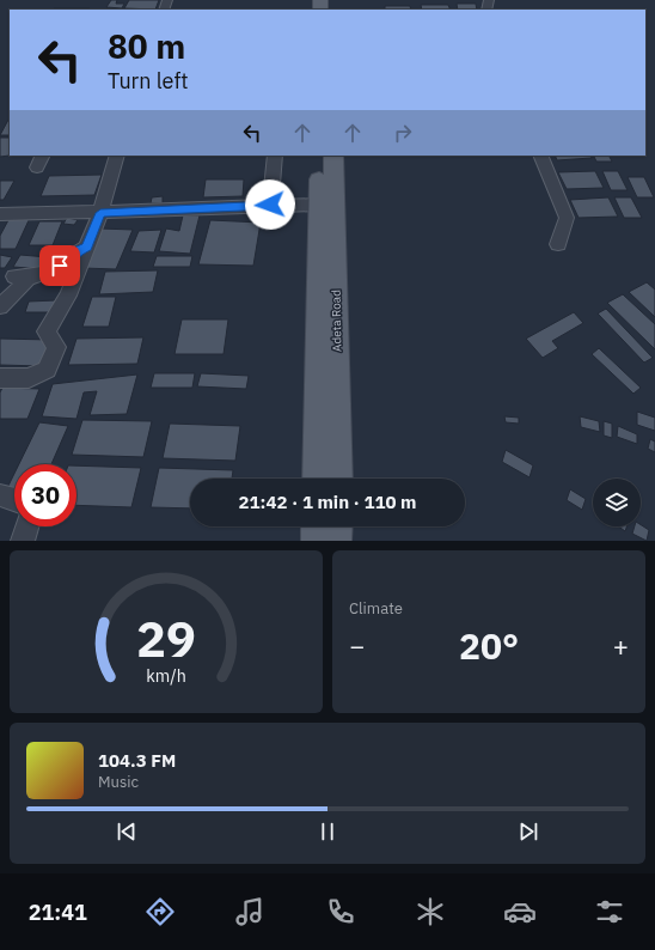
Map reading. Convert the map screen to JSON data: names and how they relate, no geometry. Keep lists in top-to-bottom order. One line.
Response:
{"streets":{"main road":["Adeta Road"]},"page":{"turn":["80 m","Turn left"],"limit":"30","trip":"21:42 · 1 min · 110 m","tile":"Climate","heat":["−","20°","+"],"song":["104.3 FM","Music"],"tabs":"21:41","gauge":["29","km/h"]}}
